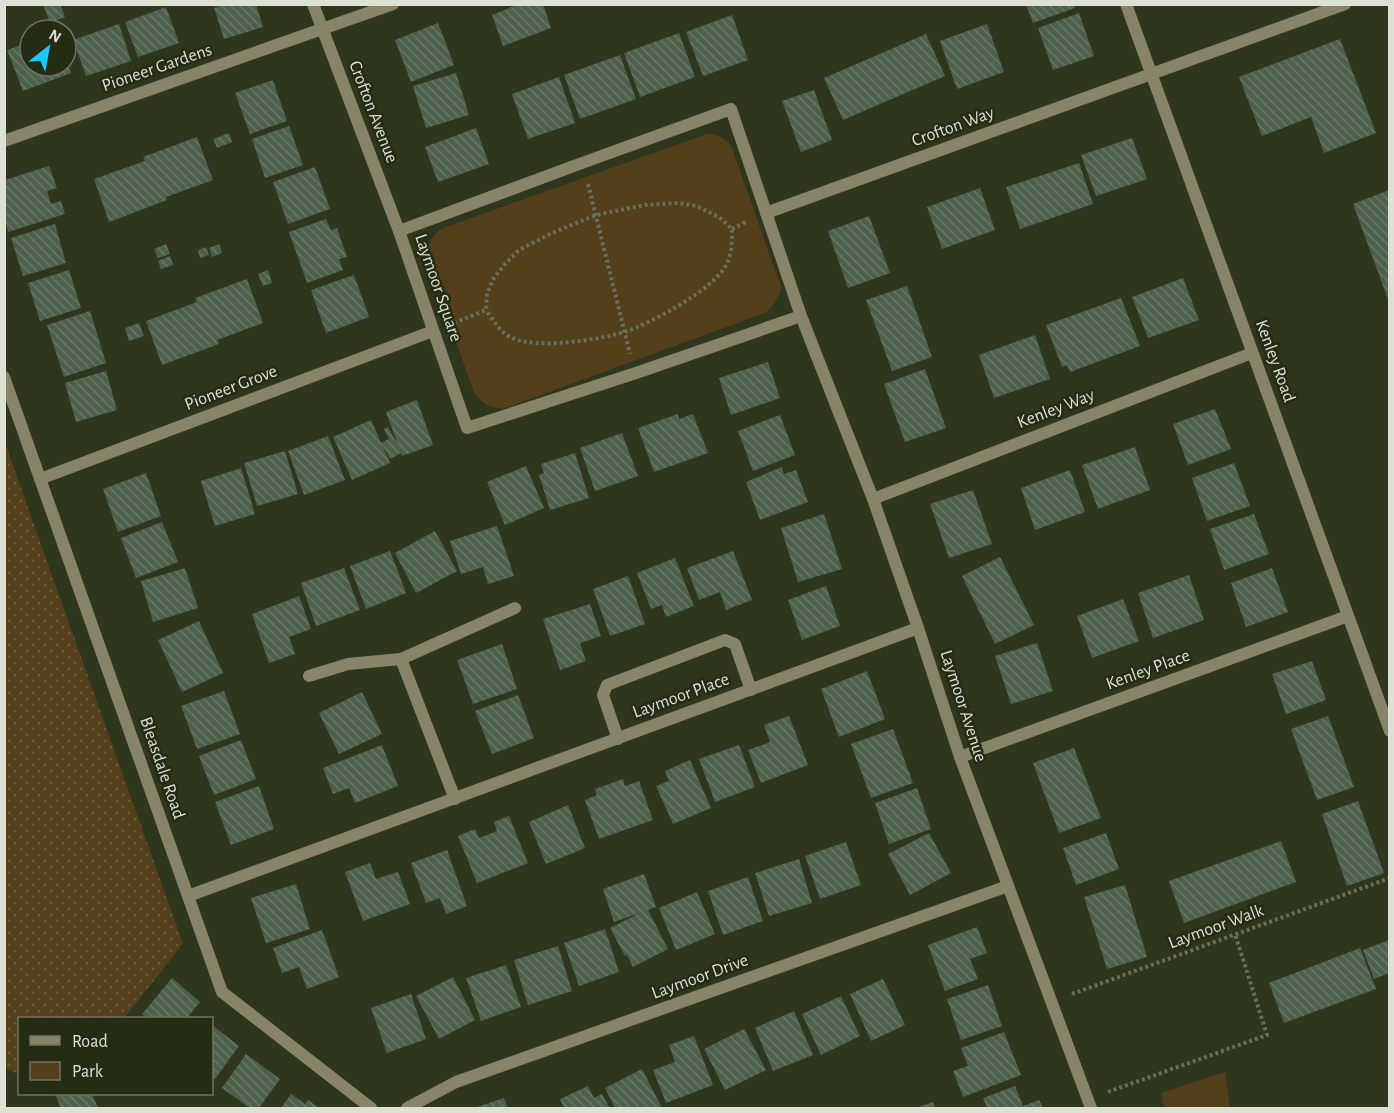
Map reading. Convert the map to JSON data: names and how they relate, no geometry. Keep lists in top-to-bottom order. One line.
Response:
{"streets":{"street":["Pioneer Gardens","Crofton Avenue","Crofton Way","Laymoor Square","Kenley Road","Pioneer Grove","Kenley Way","Kenley Place","Laymoor Place","Laymoor Avenue","Bleasdale Road","Laymoor Drive"],"path":["Laymoor Walk"]},"crossings":[["Pioneer Gardens","Crofton Avenue"],["Crofton Avenue","Laymoor Square"],["Crofton Way","Laymoor Square"],["Crofton Way","Kenley Road"],["Laymoor Square","Pioneer Grove"],["Laymoor Square","Laymoor Avenue"],["Kenley Road","Kenley Way"],["Kenley Road","Kenley Place"],["Pioneer Grove","Bleasdale Road"],["Kenley Way","Laymoor Avenue"],["Kenley Place","Laymoor Avenue"],["Laymoor Place","Laymoor Avenue"],["Laymoor Place","Bleasdale Road"],["Laymoor Avenue","Laymoor Walk"],["Laymoor Avenue","Laymoor Drive"]],"legend":["Road","Park"],"north":"top right"}
